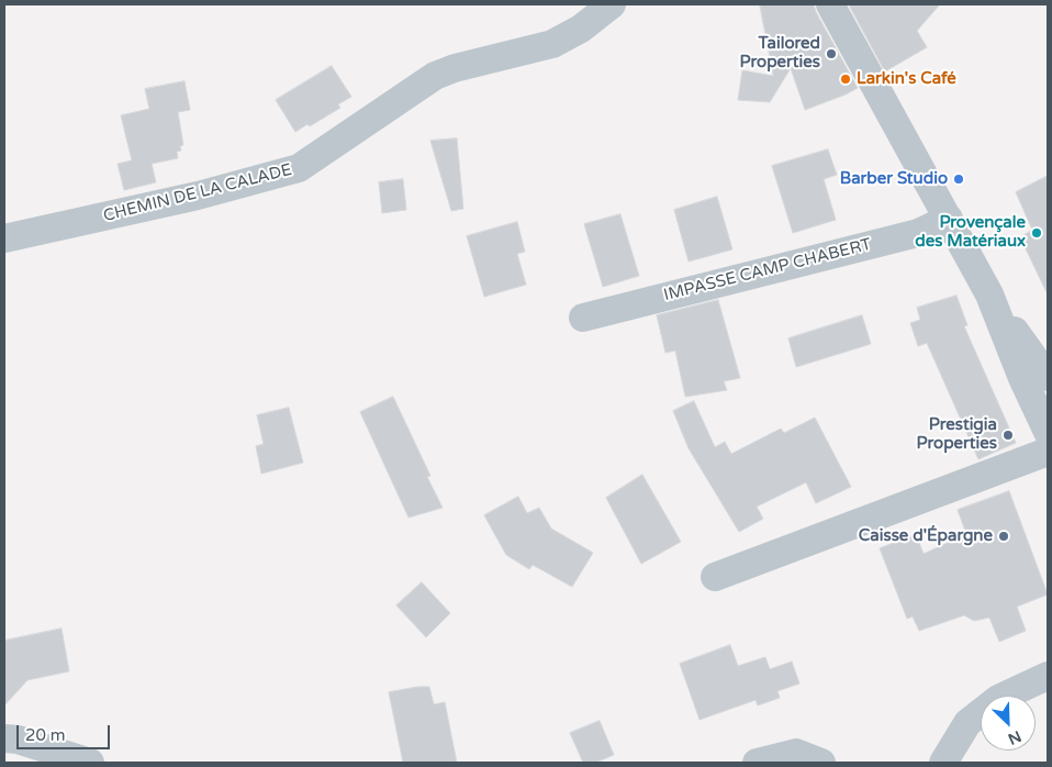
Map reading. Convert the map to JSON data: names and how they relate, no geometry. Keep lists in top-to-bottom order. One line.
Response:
{"streets":{"street":["CHEMIN DE LA CALADE","IMPASSE CAMP CHABERT"]},"places":["Tailored Properties","Larkin's Café","Barber Studio","Provençale des Matériaux","Prestigia Properties","Caisse d'Épargne"],"scale_bar":"20 m","north":"bottom right"}
